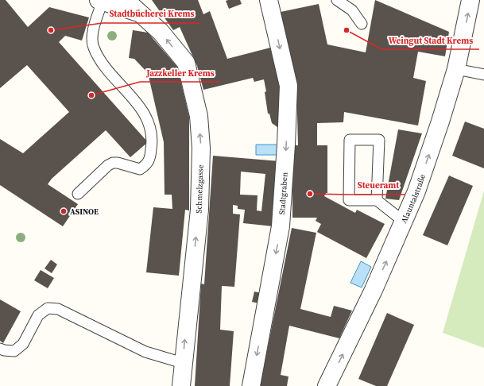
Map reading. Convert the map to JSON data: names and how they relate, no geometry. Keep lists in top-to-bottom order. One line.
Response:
{"streets":{"street":["Schmelzgasse","Stadtgraben","Alauntalstraße"]},"one_way":["Schmelzgasse","Stadtgraben","Alauntalstraße"],"places":["Stadtbücherei Krems","Weingut Stadt Krems","Jazzkeller Krems","Steueramt","ASINOE"]}
